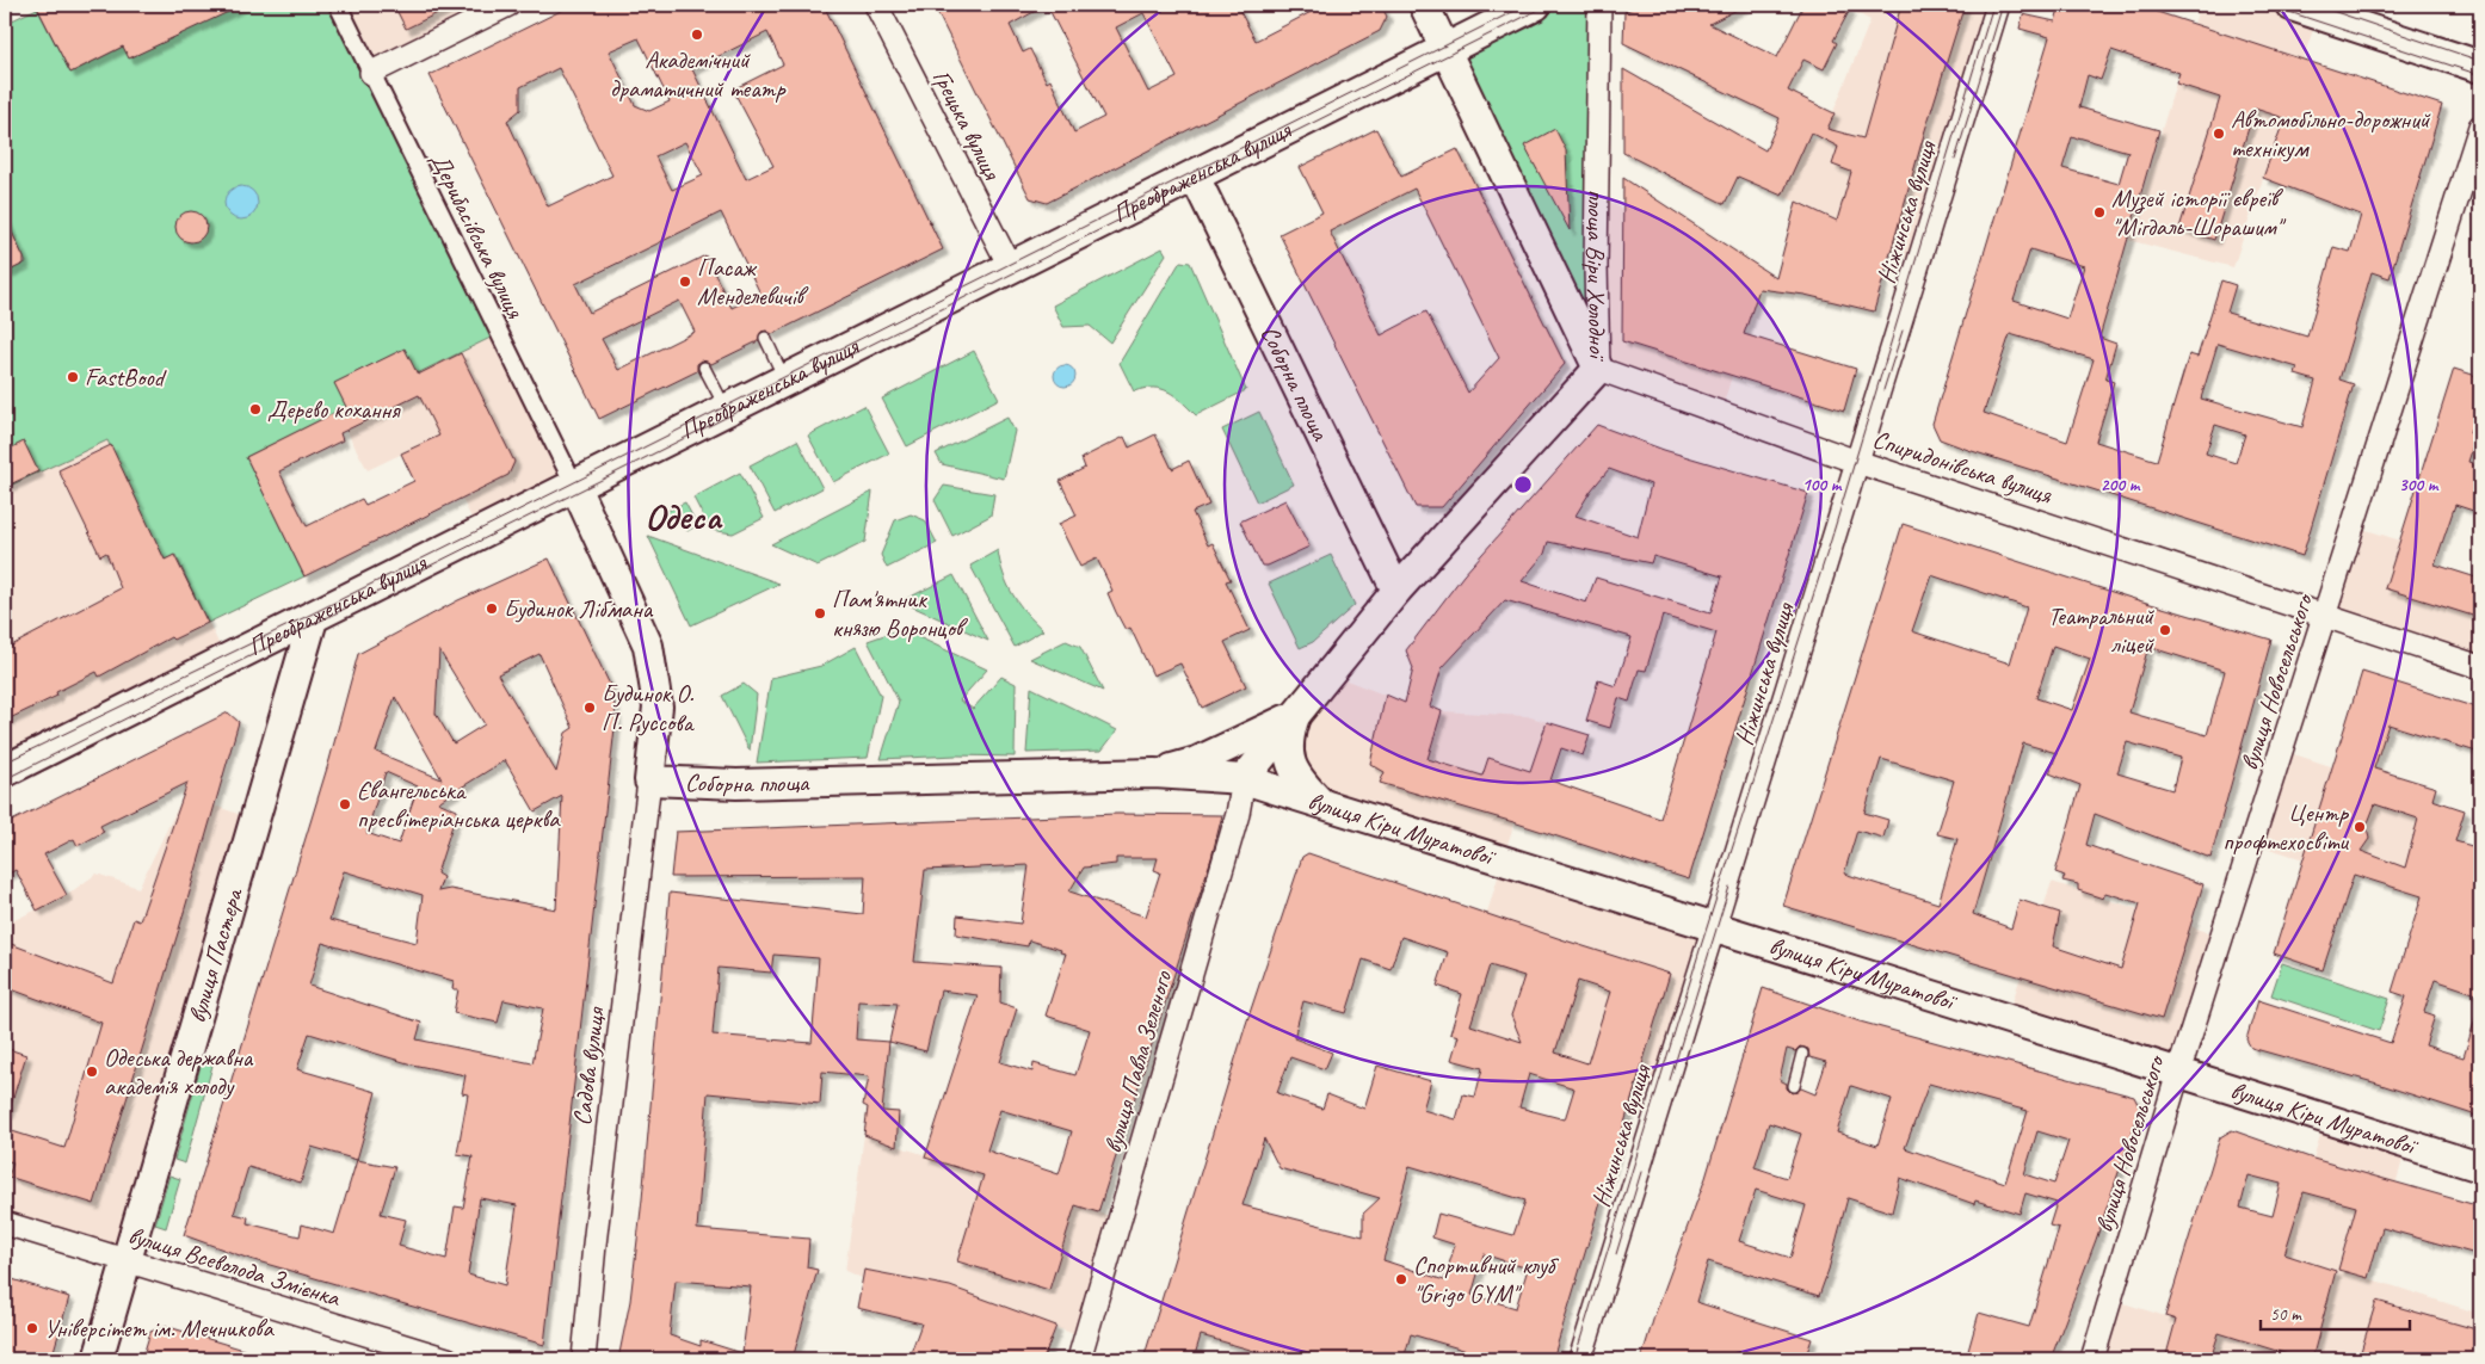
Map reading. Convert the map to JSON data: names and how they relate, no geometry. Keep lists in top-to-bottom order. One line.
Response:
{"streets":{"main road":["Преображенська вулиця"],"street":["Грецька вулиця","Ніжинська вулиця","Дерибасівська вулиця","площа Віри Холодної","Соборна площа","Спиридонівська вулиця","вулиця Новосельського","вулиця Кіри Муратової","вулиця Пастера","вулиця Павла Зеленого","Садова вулиця","вулиця Всеволода Змієнка"]},"crossings":[["Грецька вулиця","Преображенська вулиця"],["Преображенська вулиця","Дерибасівська вулиця"],["Преображенська вулиця","площа Віри Холодної"],["Преображенська вулиця","Соборна площа"],["Преображенська вулиця","вулиця Пастера"],["Ніжинська вулиця","Спиридонівська вулиця"],["Ніжинська вулиця","вулиця Кіри Муратової"],["Дерибасівська вулиця","Соборна площа"],["площа Віри Холодної","Соборна площа"],["площа Віри Холодної","Спиридонівська вулиця"],["Соборна площа","Спиридонівська вулиця"],["Соборна площа","вулиця Кіри Муратової"],["Соборна площа","вулиця Павла Зеленого"],["Соборна площа","Садова вулиця"],["Спиридонівська вулиця","вулиця Новосельського"],["вулиця Новосельського","вулиця Кіри Муратової"],["вулиця Кіри Муратової","вулиця Павла Зеленого"],["вулиця Пастера","вулиця Всеволода Змієнка"]],"districts":["Одеса"],"places":["Академічний драматичний театр","Автомобільно-дорожний технікум","Музей історії євреїв \"Мігдаль-Шорашим\"","Пасаж Менделевичів","FastBood","Дерево кохання","Будинок Лібмана","Пам'ятник князю Воронцов","Театральний ліцей","Будинок О. П. Руссова","Євангельська пресвітеріанська церква","Центр профтехосвіти","Одеська державна академія холоду","Спортивний клуб \"Grigo GYM\"","Універсітет ім. Мечникова"],"scale_bar":"50 m","rings":["100 m","200 m","300 m"]}
